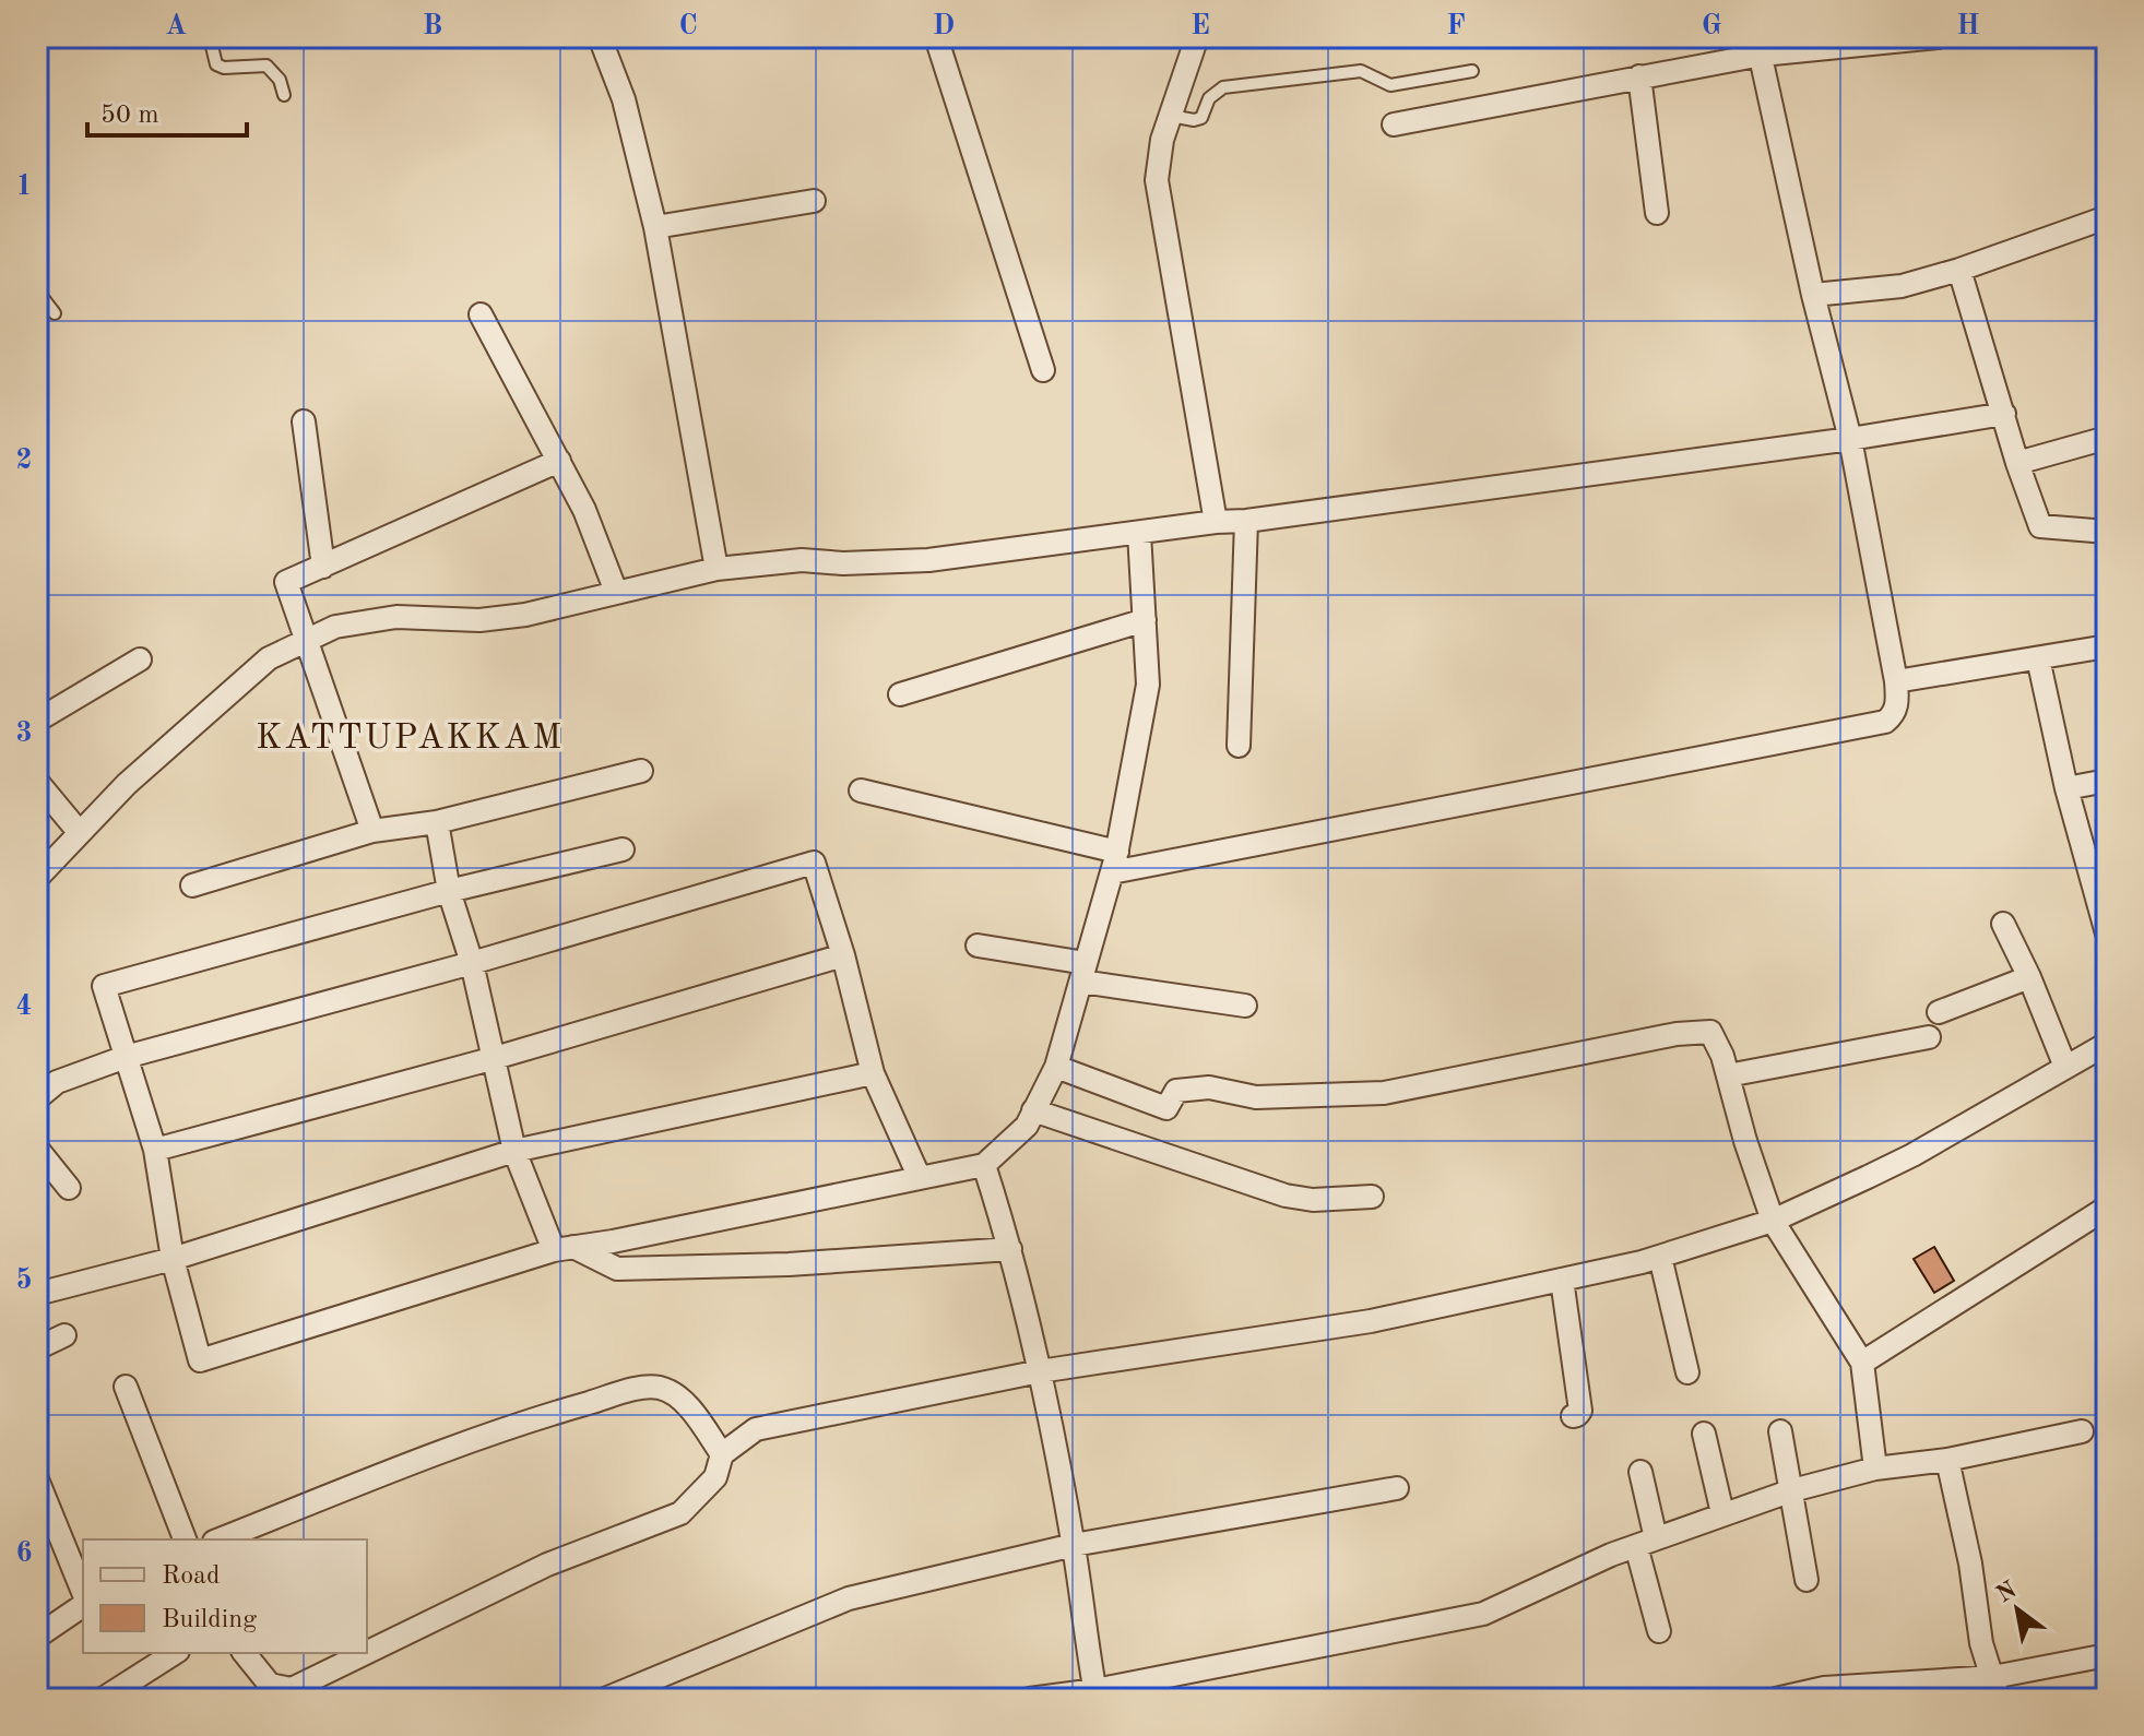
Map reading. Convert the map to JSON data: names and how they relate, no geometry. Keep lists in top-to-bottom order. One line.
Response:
{"districts":["KATTUPAKKAM"],"legend":["Road","Building"],"scale_bar":"50 m","north":"top left","grid":{"columns":["A","B","C","D","E","F","G","H"],"rows":["1","2","3","4","5","6"]}}
